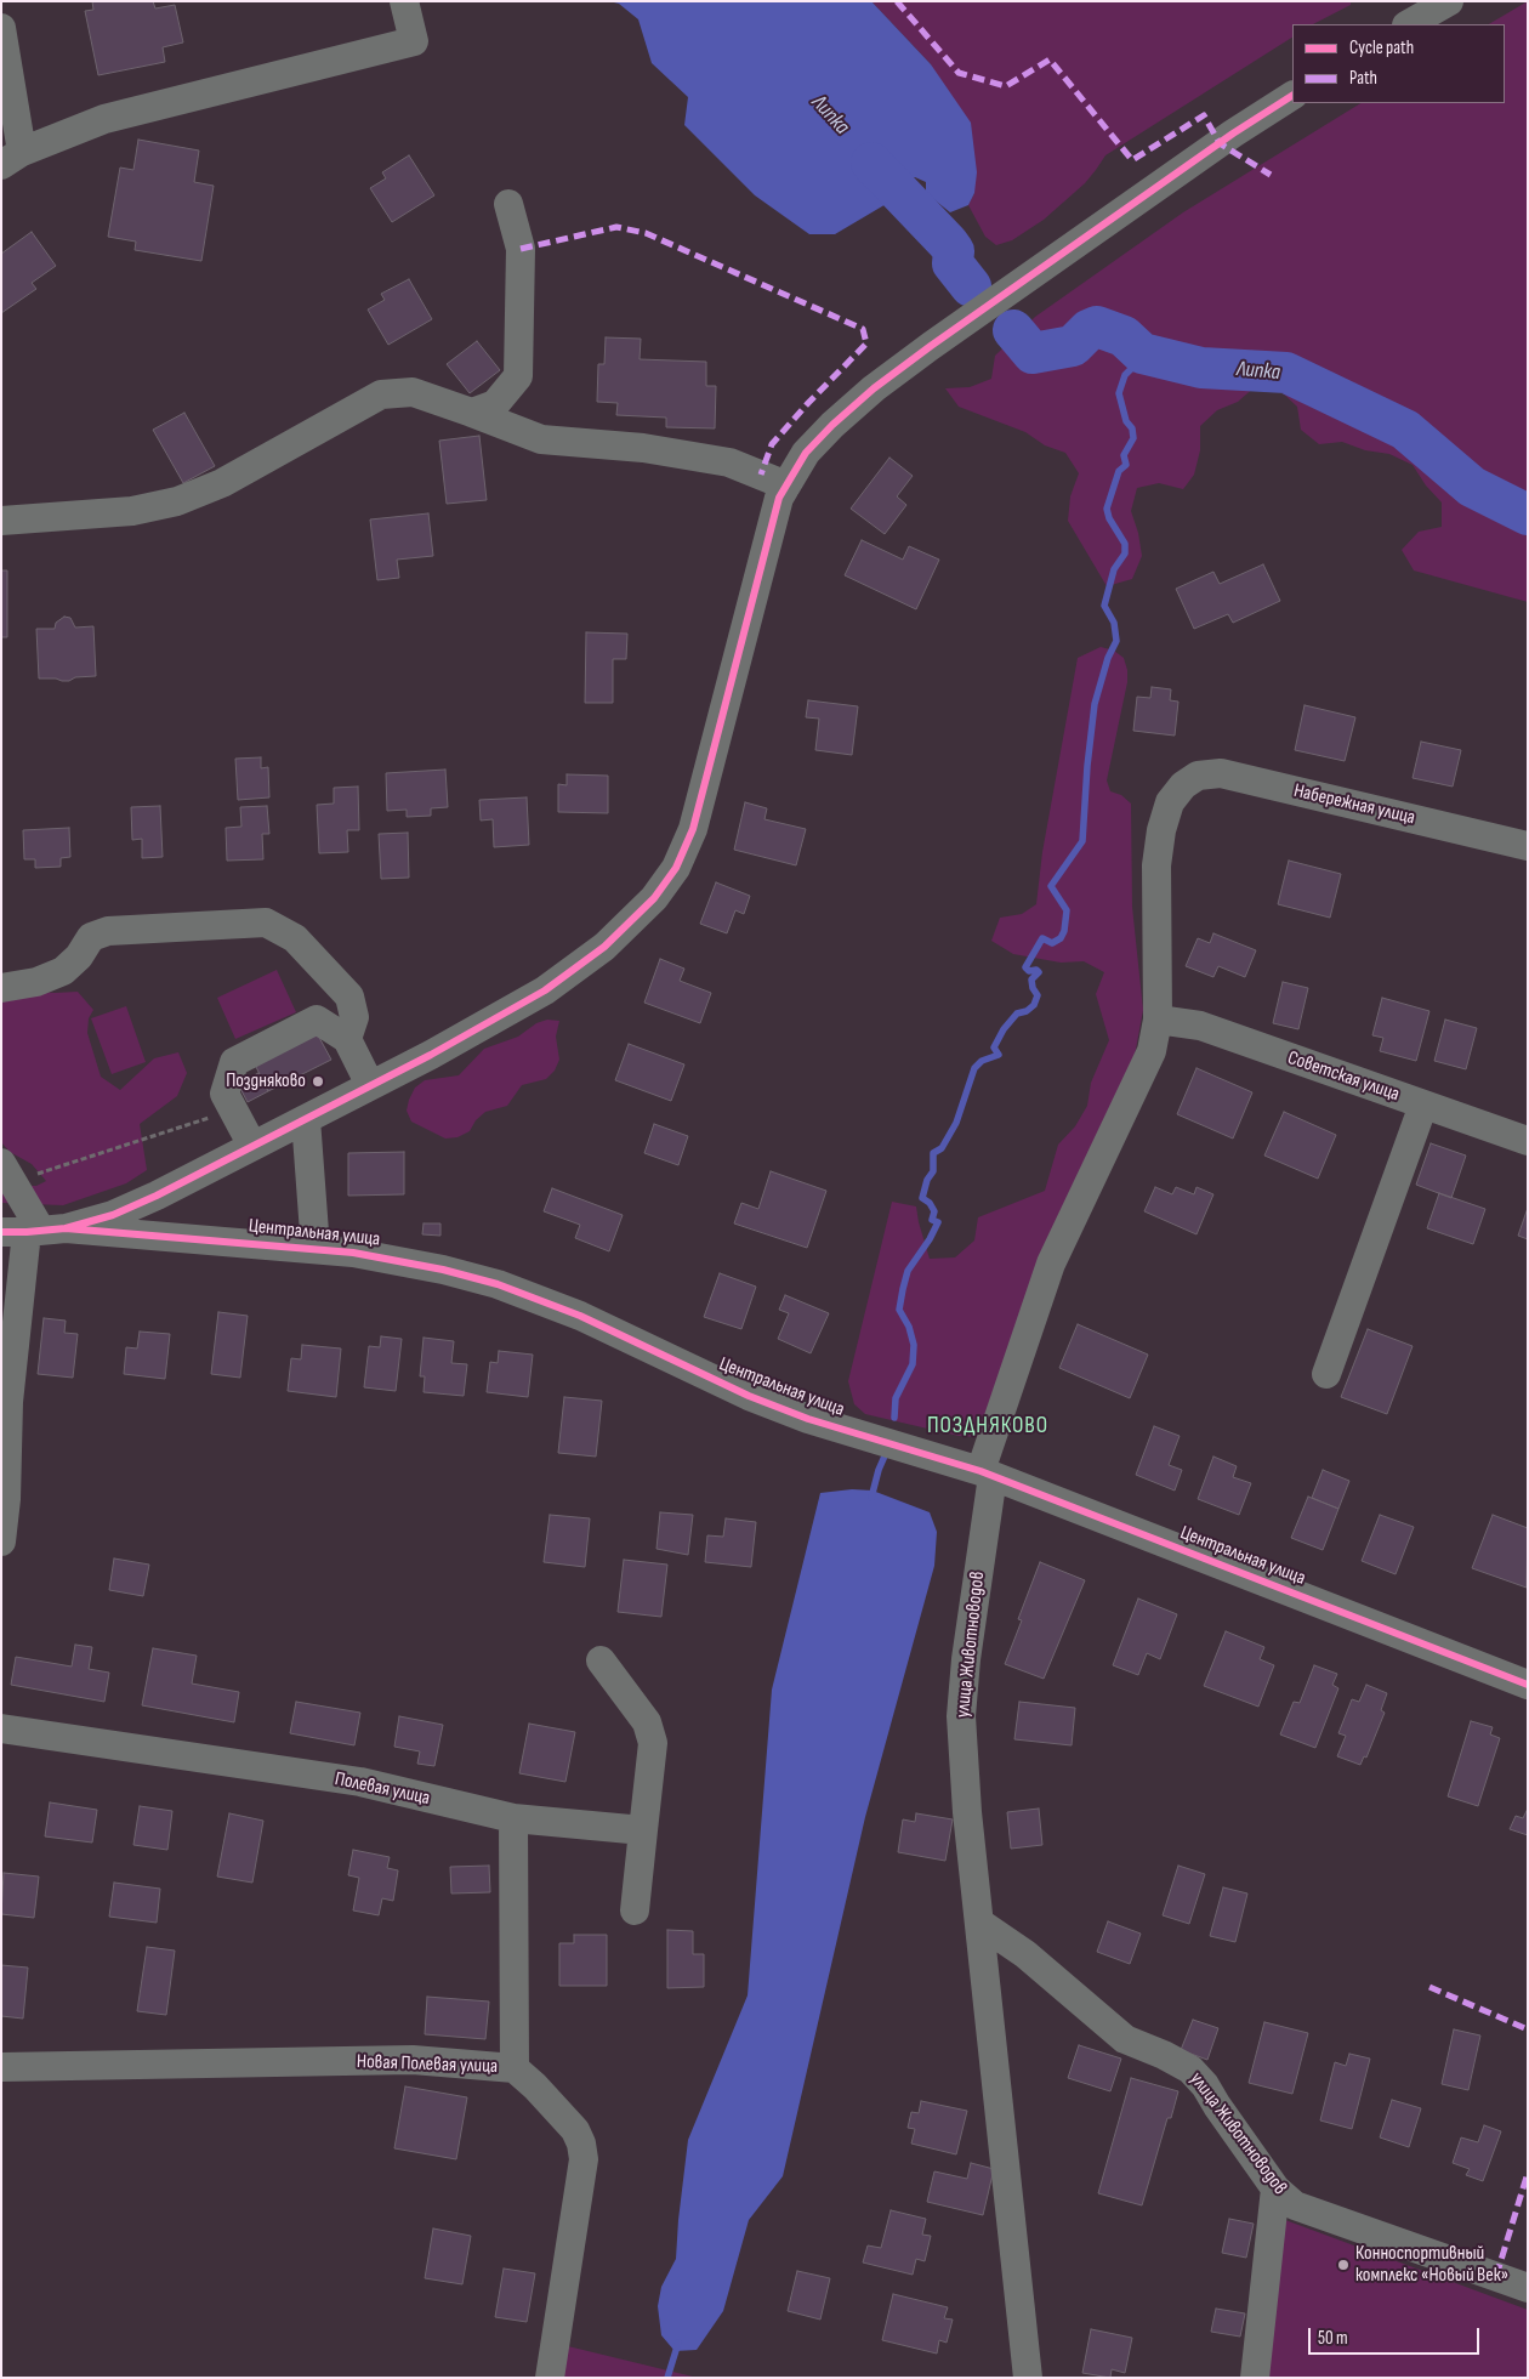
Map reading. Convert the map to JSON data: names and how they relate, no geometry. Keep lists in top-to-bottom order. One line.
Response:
{"streets":{"street":["Набережная улица","Советская улица","Центральная улица","улица Животноводов","Полевая улица","Новая Полевая улица"]},"crossings":[["Набережная улица","улица Животноводов"],["Советская улица","улица Животноводов"],["Центральная улица","улица Животноводов"]],"districts":["ПОЗДНЯКОВО"],"water":["Липка"],"places":["Поздняково","Конноспортивный комплекс «Новый Век»"],"legend":["Cycle path","Path"],"scale_bar":"50 m"}
